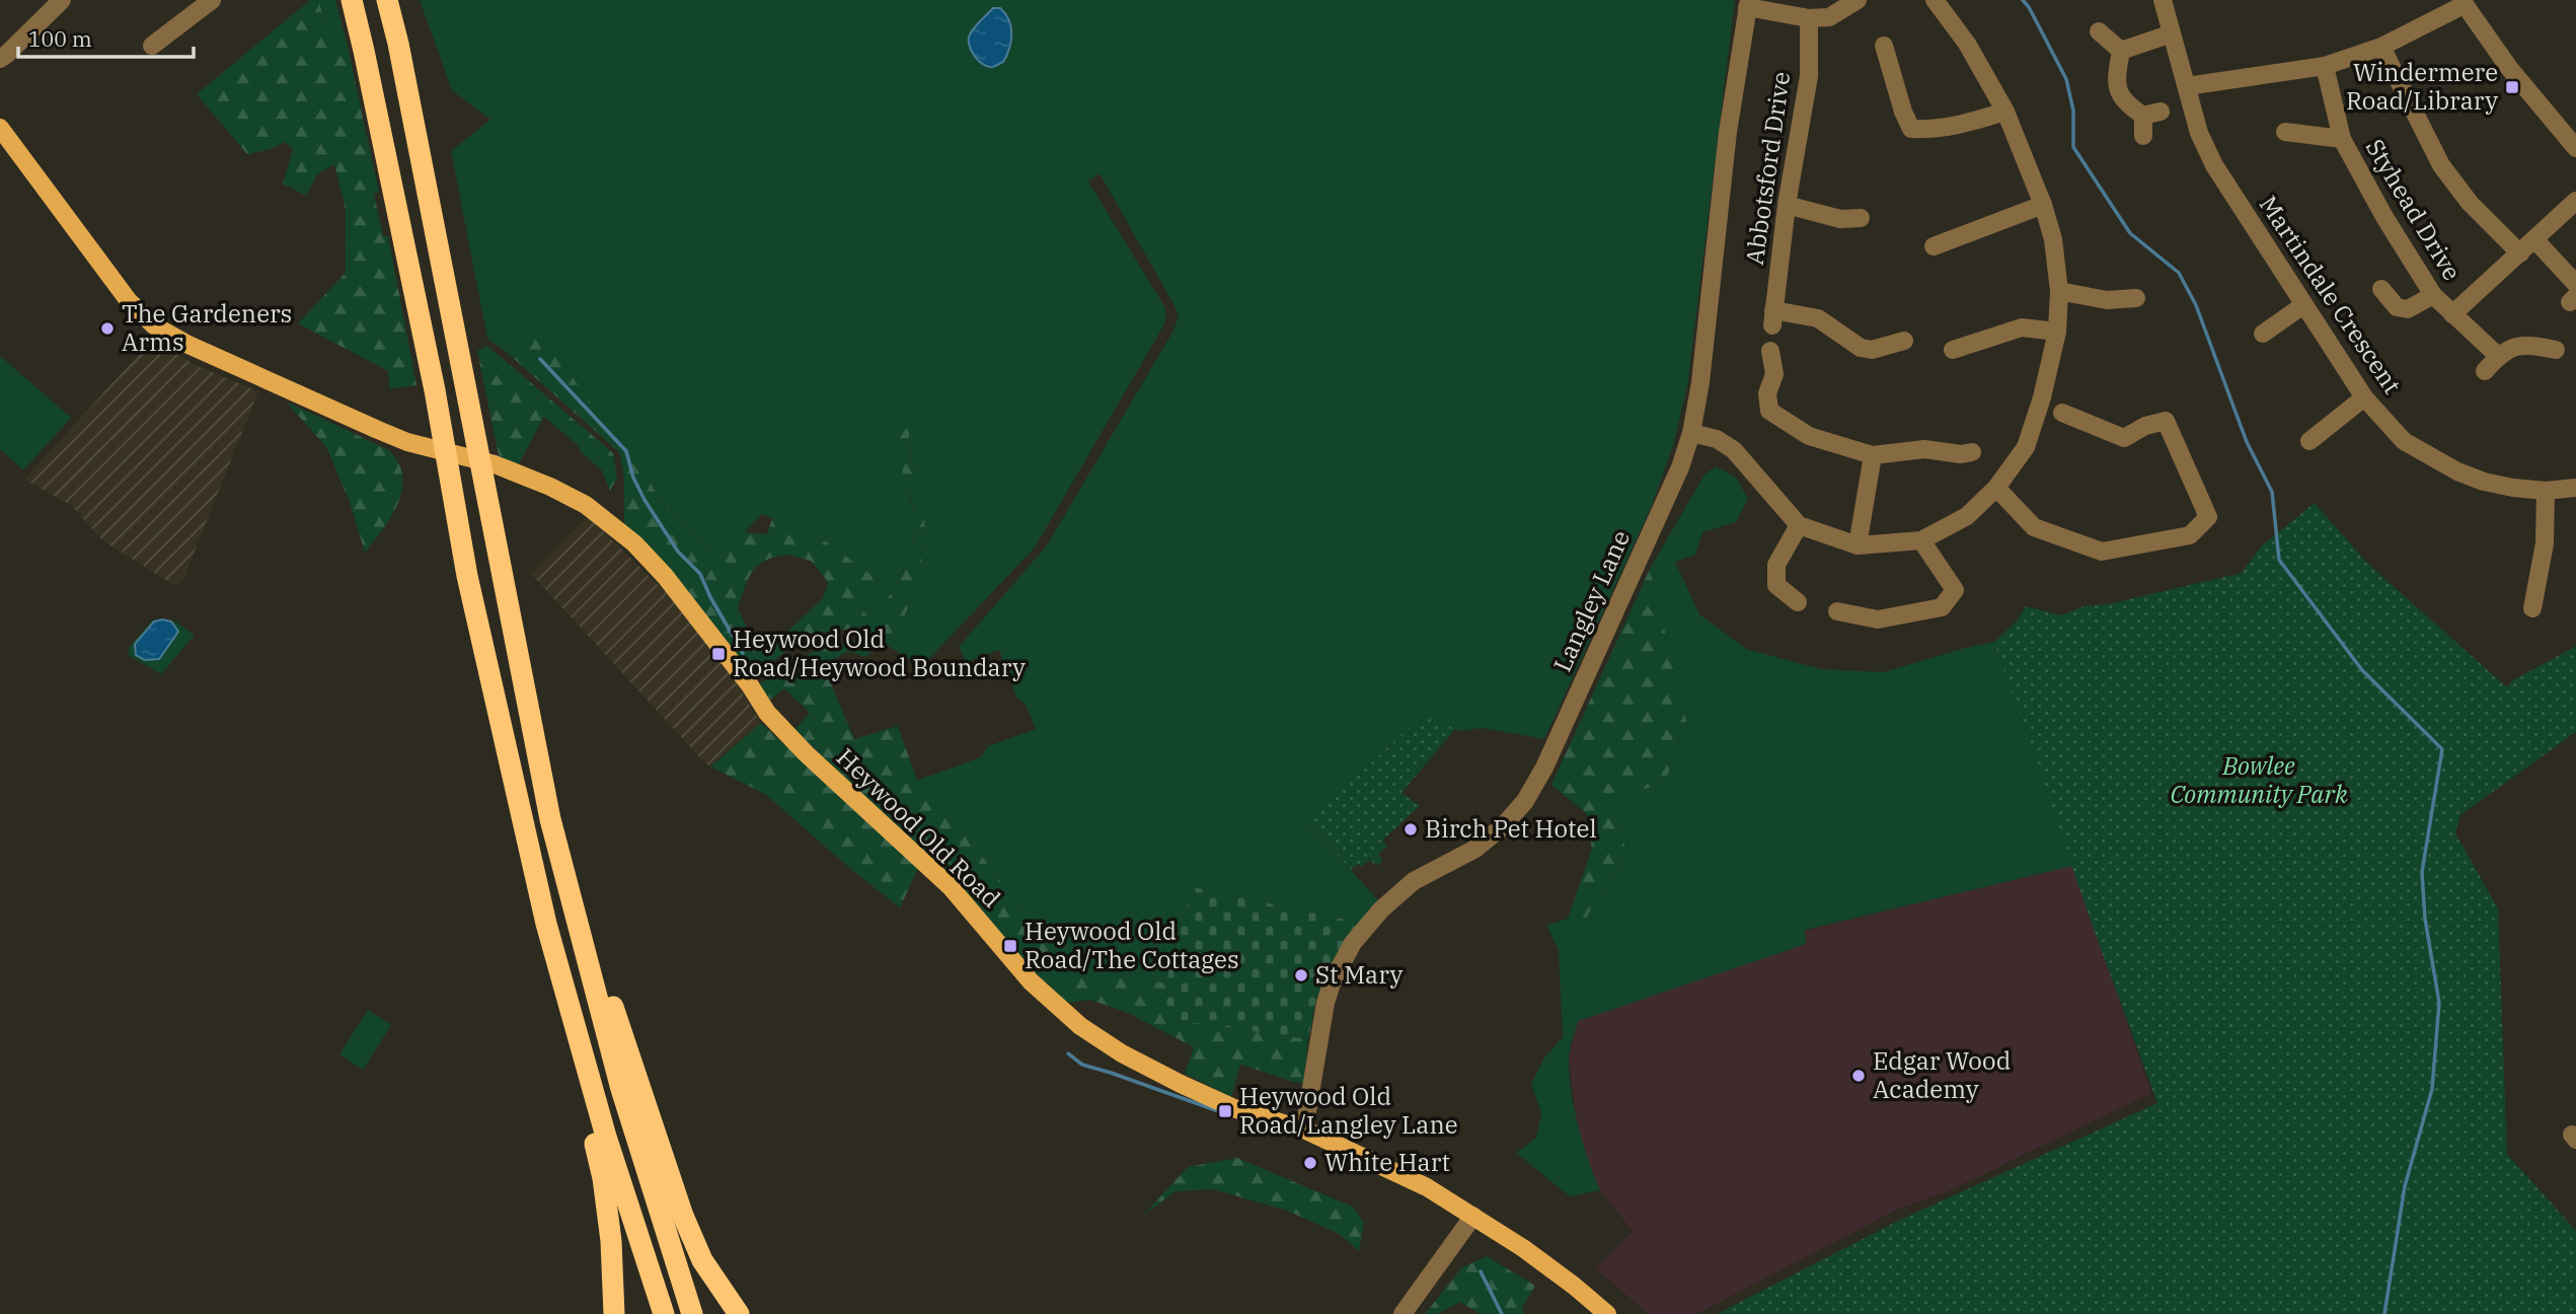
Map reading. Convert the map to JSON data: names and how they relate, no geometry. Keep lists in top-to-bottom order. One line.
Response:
{"streets":{"main road":["Heywood Old Road"],"street":["Abbotsford Drive","Styhead Drive","Martindale Crescent","Langley Lane"]},"crossings":[["Langley Lane","Heywood Old Road"]],"parks":["Bowlee Community Park"],"places":{"transit":["Windermere Road/Library","Heywood Old Road/Heywood Boundary","Heywood Old Road/The Cottages","Heywood Old Road/Langley Lane"],"other":["The Gardeners Arms","Birch Pet Hotel","St Mary","Edgar Wood Academy","White Hart"]},"scale_bar":"100 m"}
